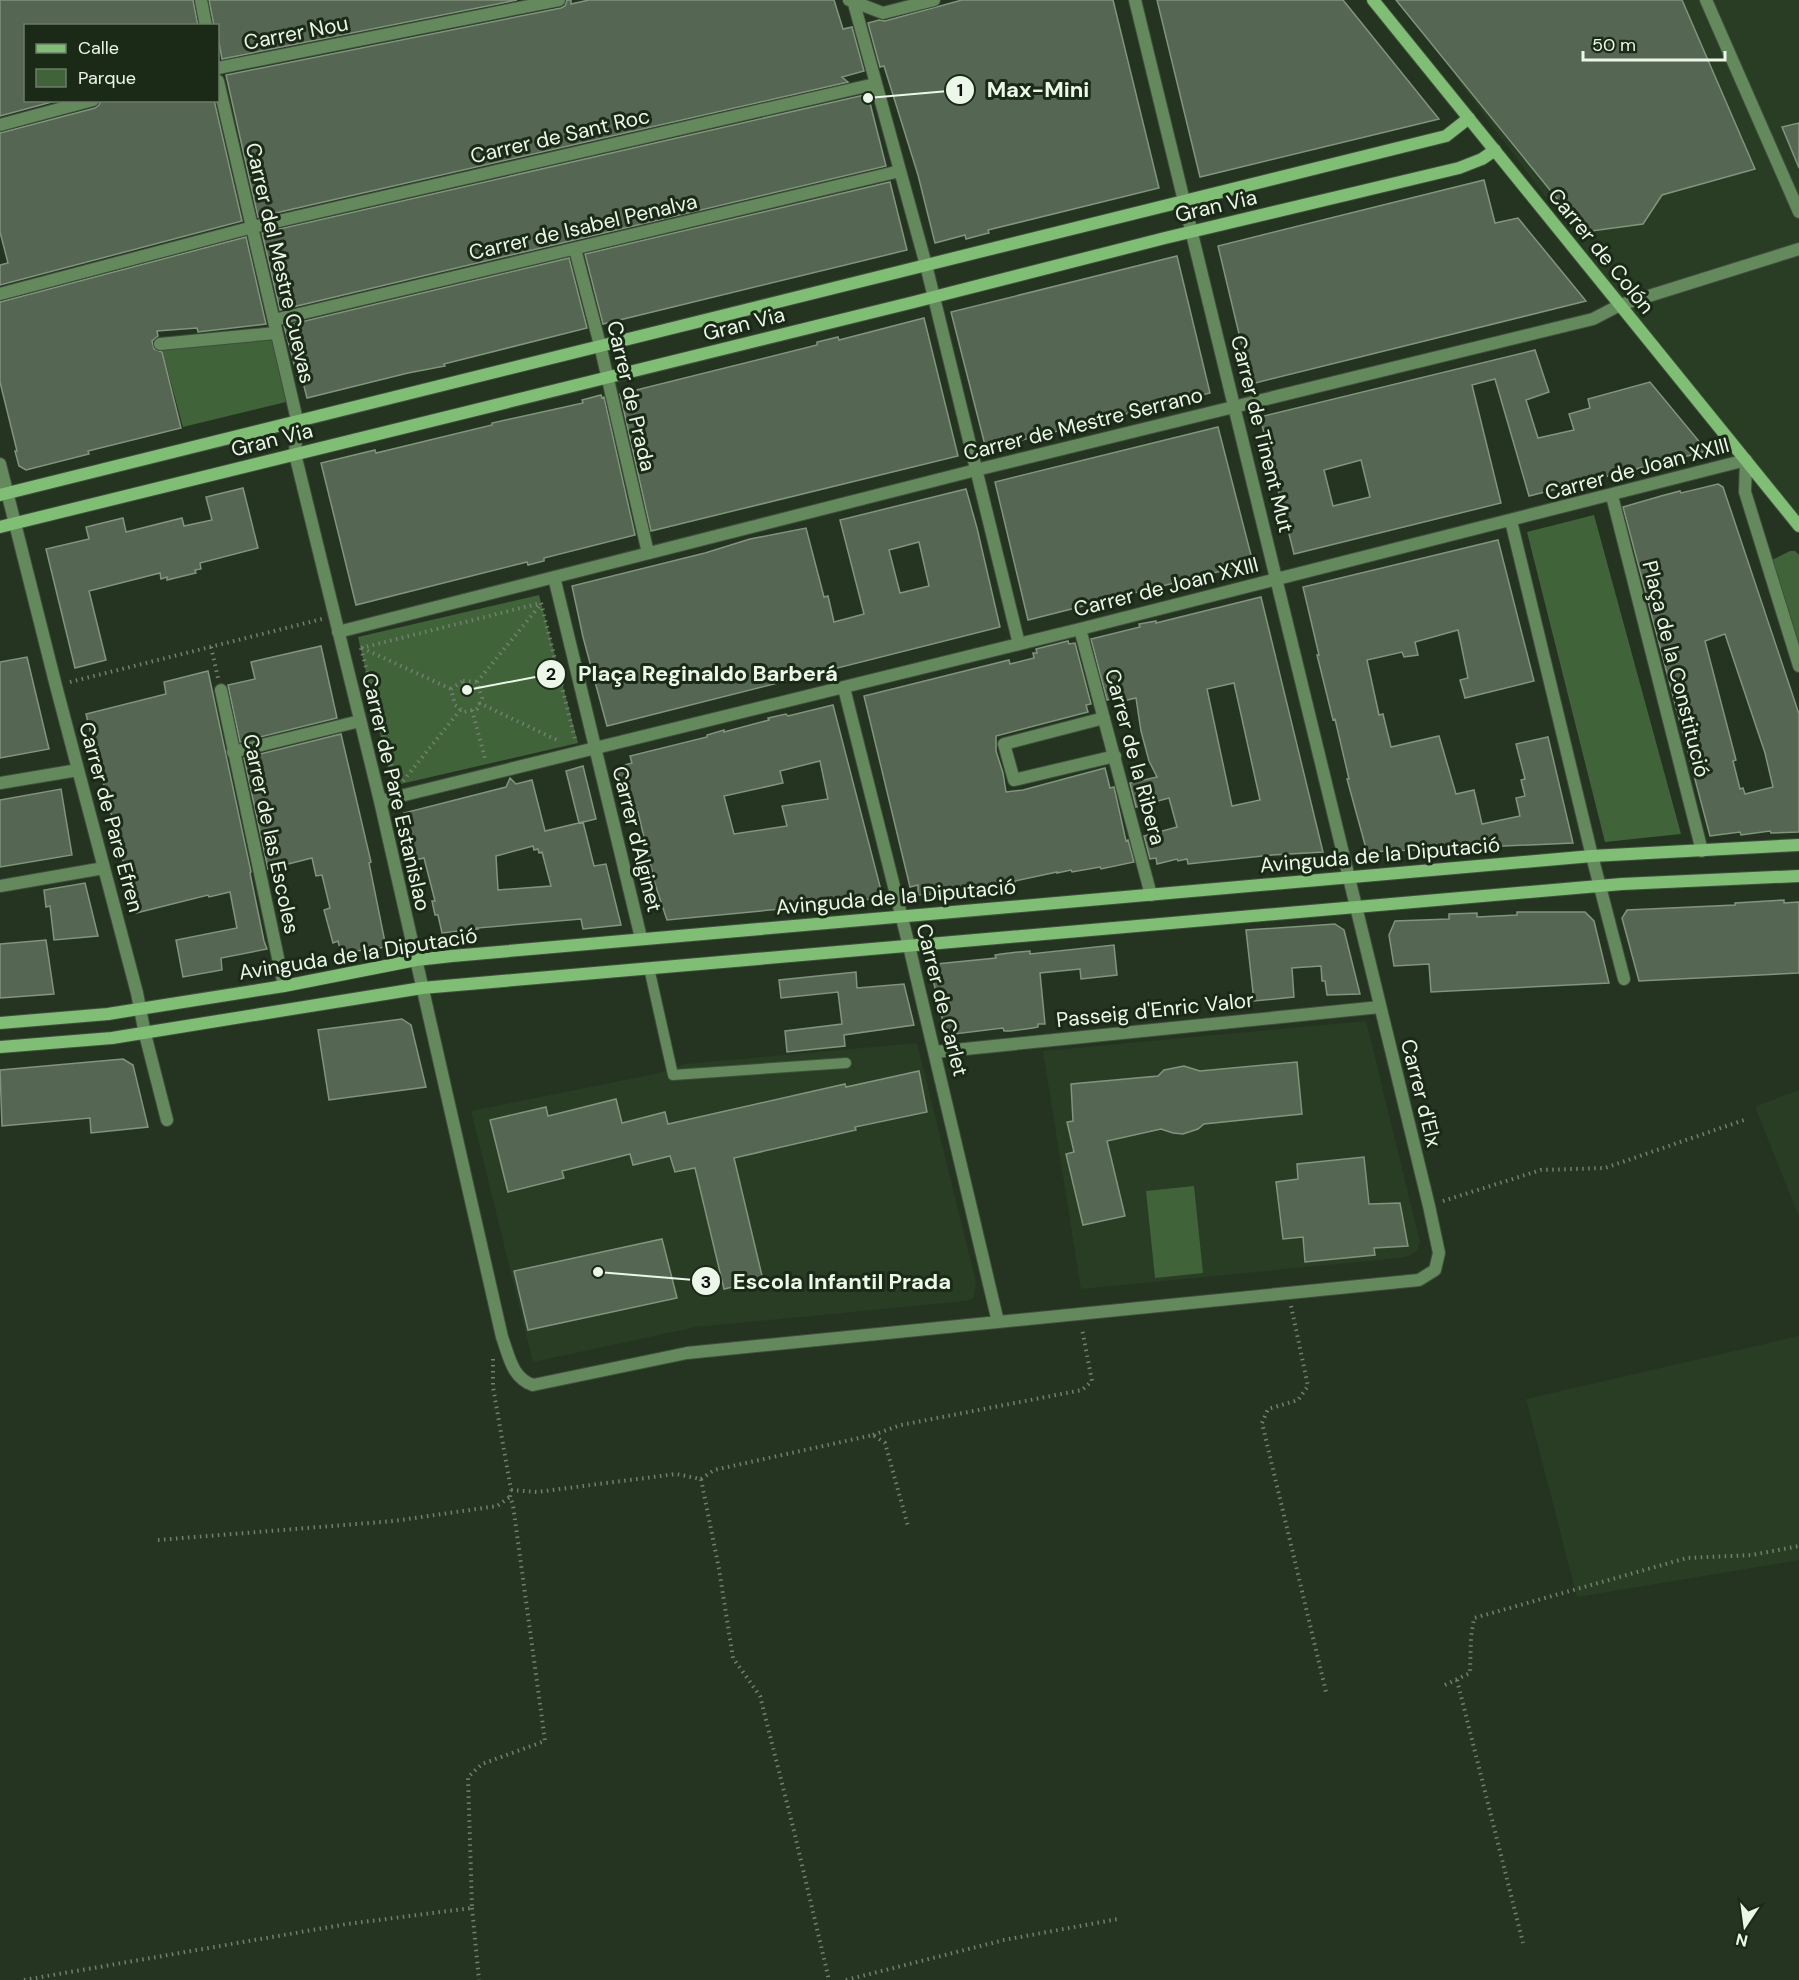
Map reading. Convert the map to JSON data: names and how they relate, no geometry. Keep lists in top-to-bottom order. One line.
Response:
{"streets":{"street":["Carrer Nou","Carrer de Sant Roc","Gran Via","Carrer de Isabel Penalva","Carrer de Colón","Carrer del Mestre Cuevas","Carrer de Prada","Carrer de Mestre Serrano","Carrer de Tinent Mut","Carrer de Joan XXIII","Plaça de la Constitució","Carrer de la Ribera","Carrer de Pare Estanislao","Carrer de Pare Efren","Carrer de las Escoles","Carrer d'Alginet","Avinguda de la Diputació","Carrer de Carlet","Passeig d'Enric Valor","Carrer d'Elx"]},"crossings":[["Carrer de Sant Roc","Carrer del Mestre Cuevas"],["Gran Via","Carrer de Colón"],["Gran Via","Carrer del Mestre Cuevas"],["Gran Via","Carrer de Prada"],["Gran Via","Carrer de Tinent Mut"],["Gran Via","Carrer de Pare Estanislao"],["Gran Via","Carrer de Pare Efren"],["Carrer de Isabel Penalva","Carrer del Mestre Cuevas"],["Carrer de Isabel Penalva","Carrer de Prada"],["Carrer de Colón","Carrer de Mestre Serrano"],["Carrer de Colón","Carrer de Joan XXIII"],["Carrer del Mestre Cuevas","Carrer de Pare Estanislao"],["Carrer de Prada","Carrer de Mestre Serrano"],["Carrer de Mestre Serrano","Carrer de Tinent Mut"],["Carrer de Mestre Serrano","Carrer de Pare Estanislao"],["Carrer de Mestre Serrano","Carrer d'Alginet"],["Carrer de Tinent Mut","Carrer de Joan XXIII"],["Carrer de Tinent Mut","Avinguda de la Diputació"],["Carrer de Tinent Mut","Carrer d'Elx"],["Carrer de Joan XXIII","Plaça de la Constitució"],["Carrer de Joan XXIII","Carrer de la Ribera"],["Carrer de Joan XXIII","Carrer de Pare Estanislao"],["Carrer de Joan XXIII","Carrer d'Alginet"],["Carrer de Joan XXIII","Carrer de Carlet"],["Plaça de la Constitució","Avinguda de la Diputació"],["Carrer de la Ribera","Avinguda de la Diputació"],["Carrer de Pare Estanislao","Avinguda de la Diputació"],["Carrer de Pare Estanislao","Carrer de Carlet"],["Carrer de Pare Efren","Avinguda de la Diputació"],["Carrer de las Escoles","Avinguda de la Diputació"],["Carrer d'Alginet","Avinguda de la Diputació"],["Avinguda de la Diputació","Carrer de Carlet"],["Avinguda de la Diputació","Carrer d'Elx"],["Carrer de Carlet","Passeig d'Enric Valor"],["Passeig d'Enric Valor","Carrer d'Elx"]],"places":["Max-Mini","Plaça Reginaldo Barberá","Escola Infantil Prada"],"legend":["Calle","Parque"],"scale_bar":"50 m","north":"bottom"}
